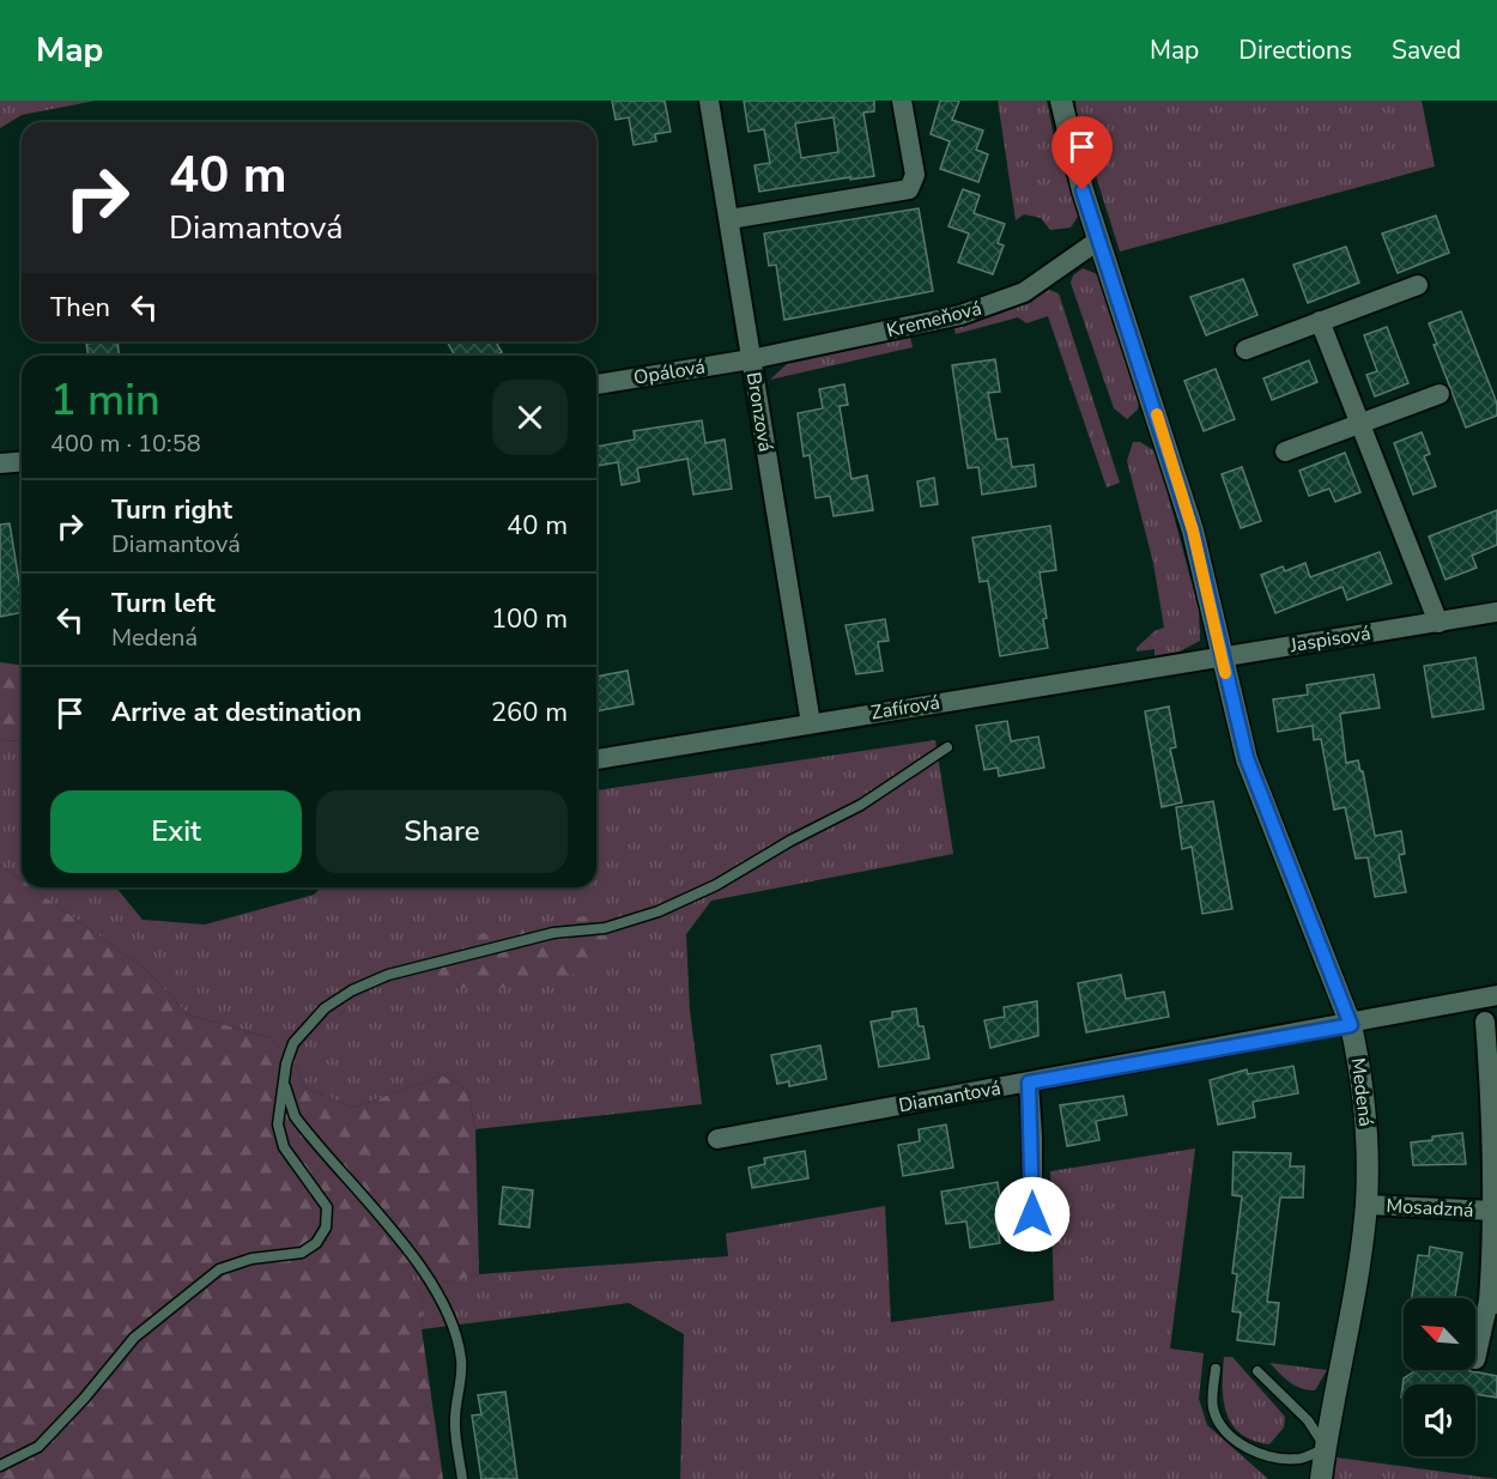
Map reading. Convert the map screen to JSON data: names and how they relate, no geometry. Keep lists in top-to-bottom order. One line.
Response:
{"streets":{"street":["Kremeňová","Opálová","Bronzová","Jaspisová","Zafírová","Medená","Diamantová","Mosadzná"]},"crossings":[["Kremeňová","Opálová"],["Kremeňová","Bronzová"],["Kremeňová","Medená"],["Opálová","Bronzová"],["Bronzová","Zafírová"],["Jaspisová","Zafírová"],["Jaspisová","Medená"],["Zafírová","Medená"],["Medená","Diamantová"],["Medená","Mosadzná"]],"north":"top left","page":{"header":"Map","nav":["Map","Directions","Saved"],"turn":["40 m","Diamantová"],"then":"Then","heading":["1 min","400 m · 10:58"],"list":[{"name":"Turn right","note":"Diamantová","value":"40 m"},{"name":"Turn left","note":"Medená","value":"100 m"},{"name":"Arrive at destination","value":"260 m"}],"buttons":["Exit","Share"]}}
